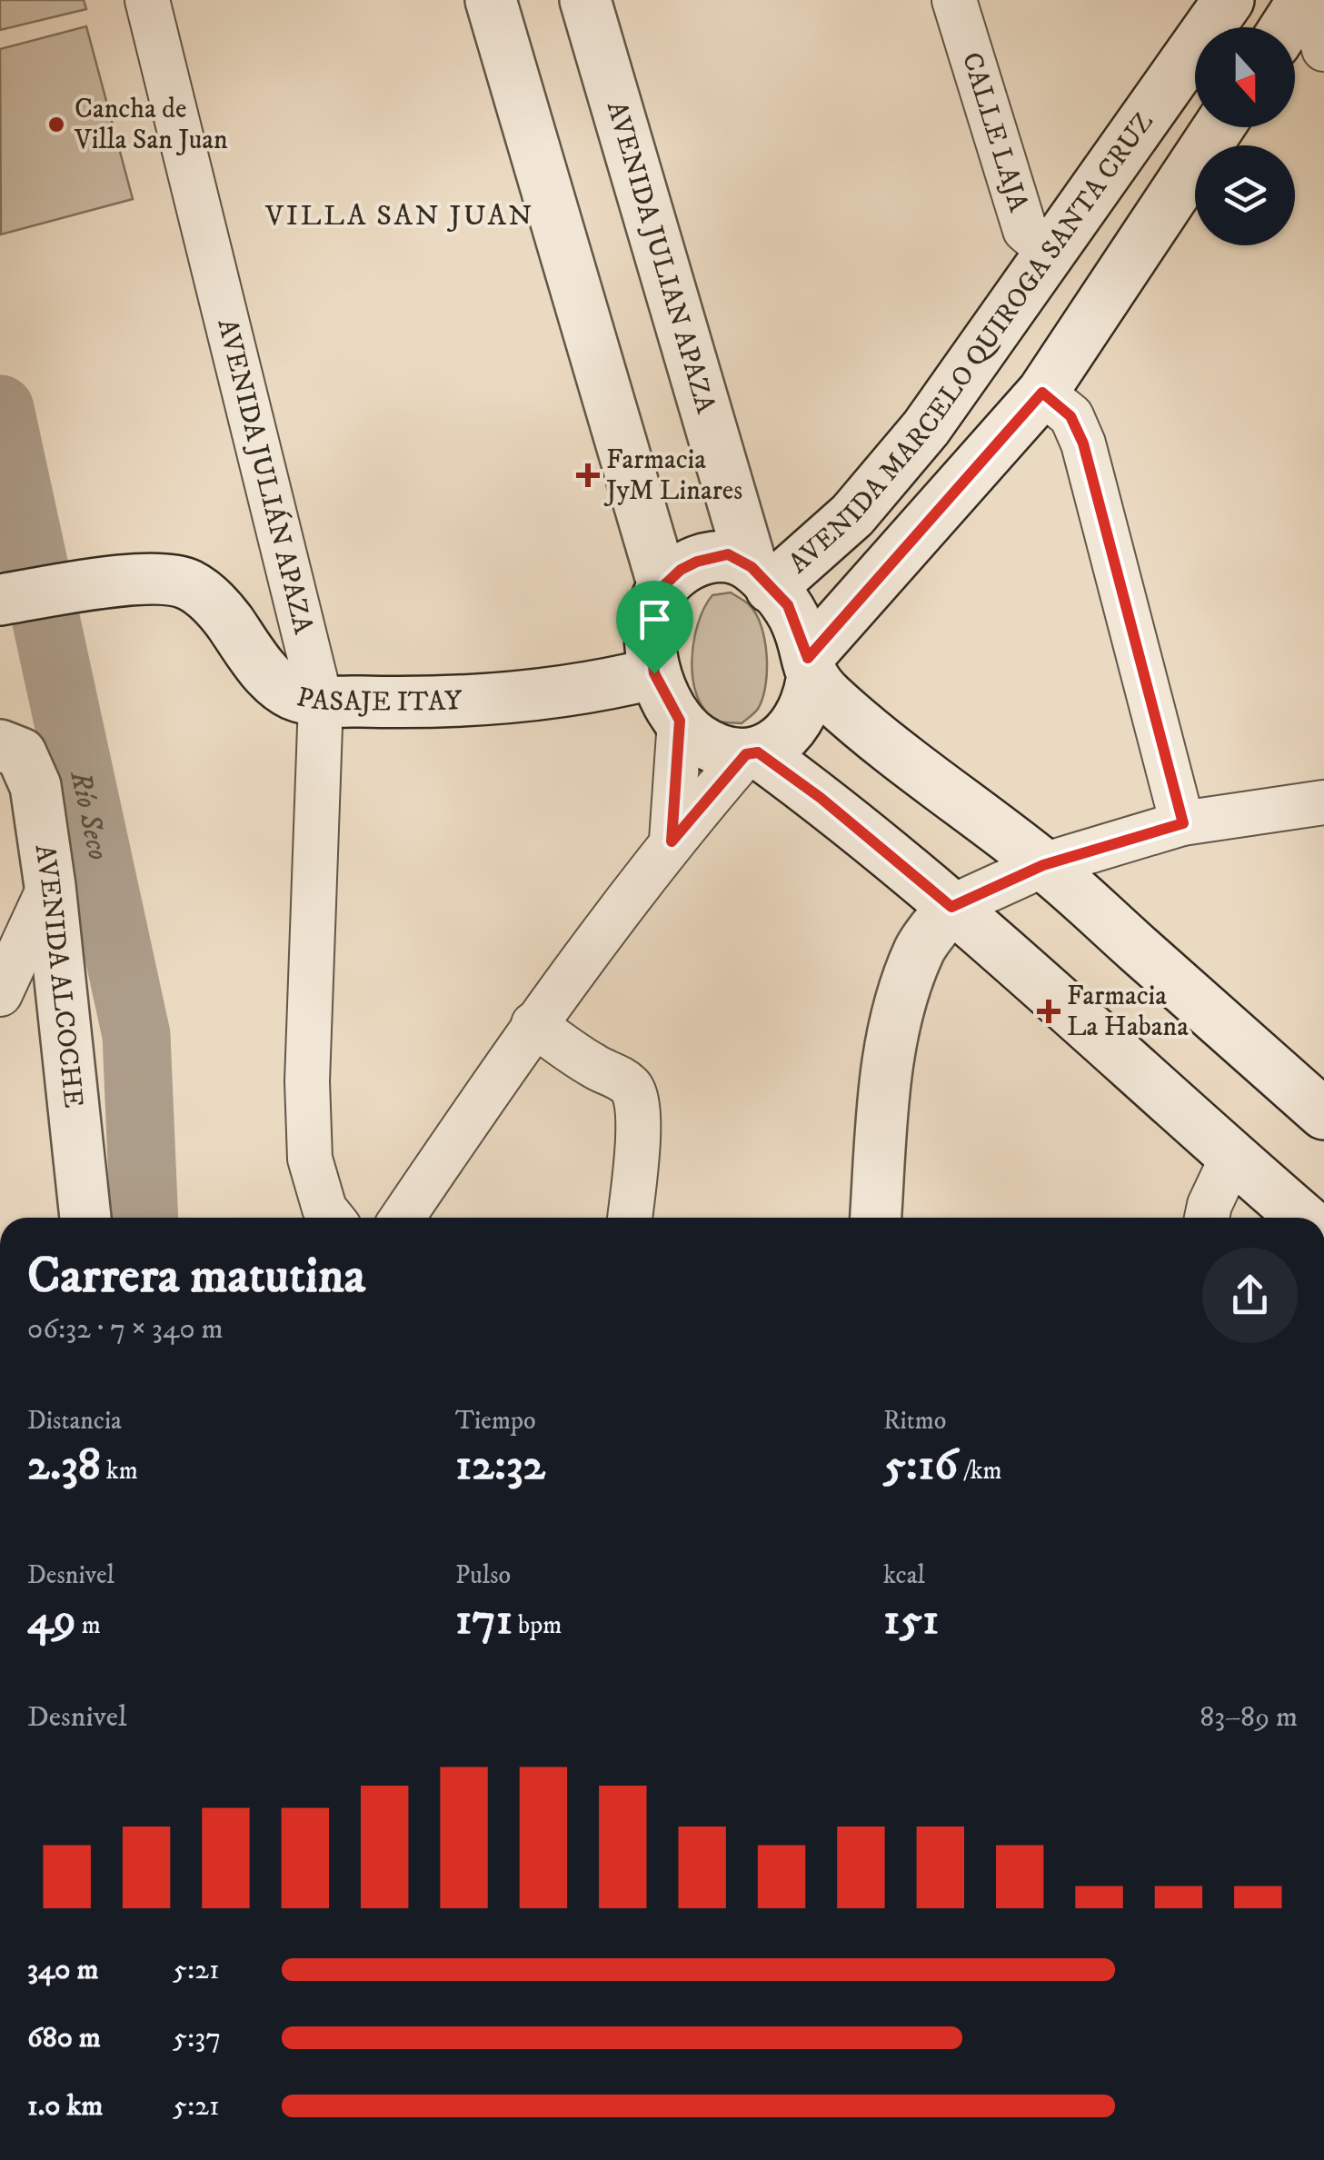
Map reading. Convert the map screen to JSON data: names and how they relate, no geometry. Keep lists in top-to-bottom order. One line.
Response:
{"streets":{"main road":["AVENIDA JULIAN APAZA","AVENIDA MARCELO QUIROGA SANTA CRUZ","PASAJE ITAY","AVENIDA ALCOCHE"],"street":["CALLE LAJA","AVENIDA JULIÁN APAZA"]},"crossings":[["CALLE LAJA","AVENIDA MARCELO QUIROGA SANTA CRUZ"],["AVENIDA JULIAN APAZA","AVENIDA MARCELO QUIROGA SANTA CRUZ"],["AVENIDA JULIAN APAZA","PASAJE ITAY"],["AVENIDA MARCELO QUIROGA SANTA CRUZ","PASAJE ITAY"],["AVENIDA JULIÁN APAZA","PASAJE ITAY"]],"districts":["VILLA SAN JUAN"],"water":["Río Seco"],"places":{"other":["Cancha de Villa San Juan"],"health":["Farmacia JyM Linares","Farmacia La Habana"]},"north":"bottom","page":{"heading":["Carrera matutina","06:32 · 7 × 340 m"],"stats":[["Distancia","2.38 km"],["Tiempo","12:32"],["Ritmo","5:16 /km"],["Desnivel","49 m"],["Pulso","171 bpm"],["kcal","151"]],"chart":["Desnivel","83–89 m"],"list":[{"name":"340 m","note":"5:21"},{"name":"680 m","note":"5:37"},{"name":"1.0 km","note":"5:21"}]}}
